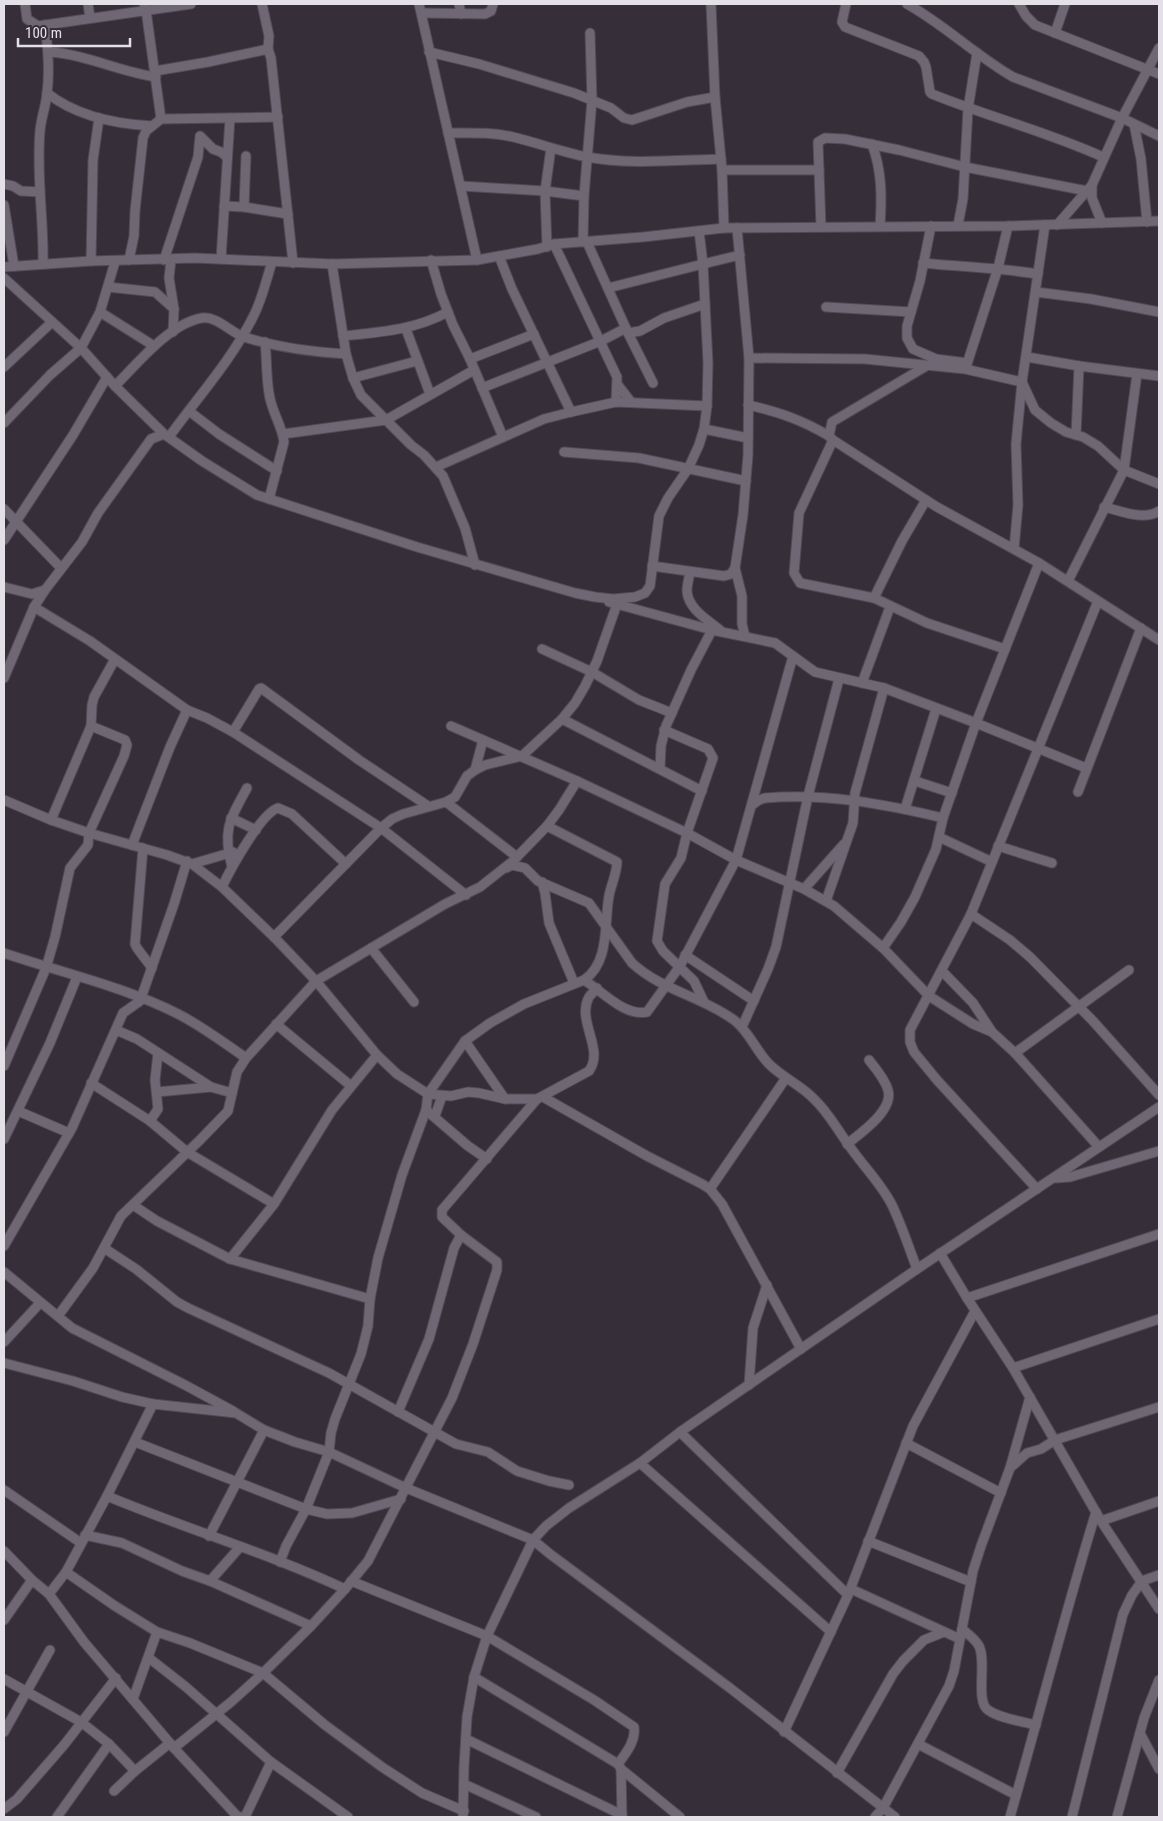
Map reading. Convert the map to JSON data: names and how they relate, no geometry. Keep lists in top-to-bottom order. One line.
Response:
{"scale_bar":"100 m"}
